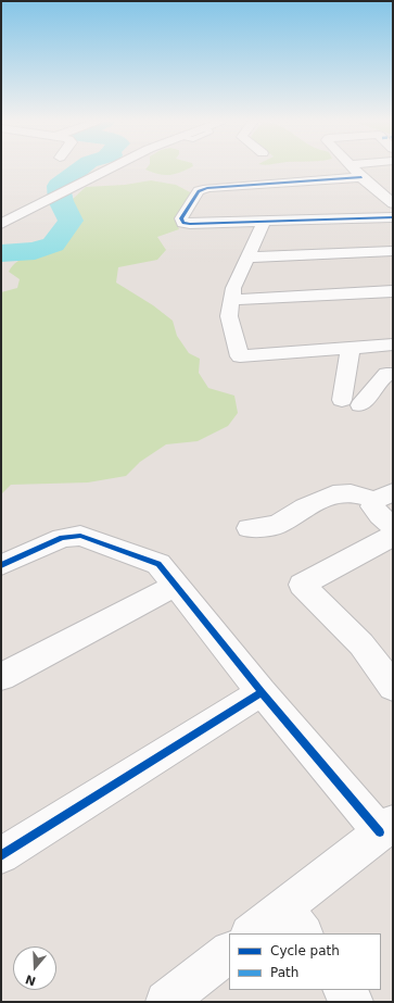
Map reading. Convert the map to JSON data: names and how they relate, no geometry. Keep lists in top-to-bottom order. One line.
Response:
{"legend":["Cycle path","Path"],"north":"bottom"}
